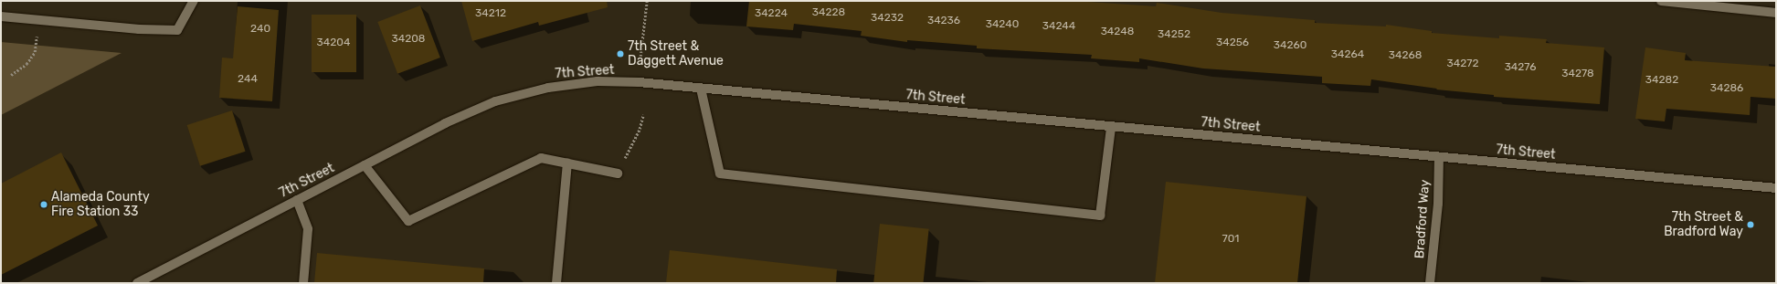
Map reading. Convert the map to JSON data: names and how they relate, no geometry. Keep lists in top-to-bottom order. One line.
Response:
{"streets":{"street":["7th Street","Bradford Way"]},"crossings":[["7th Street","Bradford Way"]],"places":["7th Street & Daggett Avenue","Alameda County Fire Station 33","7th Street & Bradford Way"],"house_numbers":["34228","34212","34224","34232","34236","34240","34244","240","34248","34252","34208","34204","34256","34260","34264","34268","34272","34276","34278","244","34282","34286","701"]}
